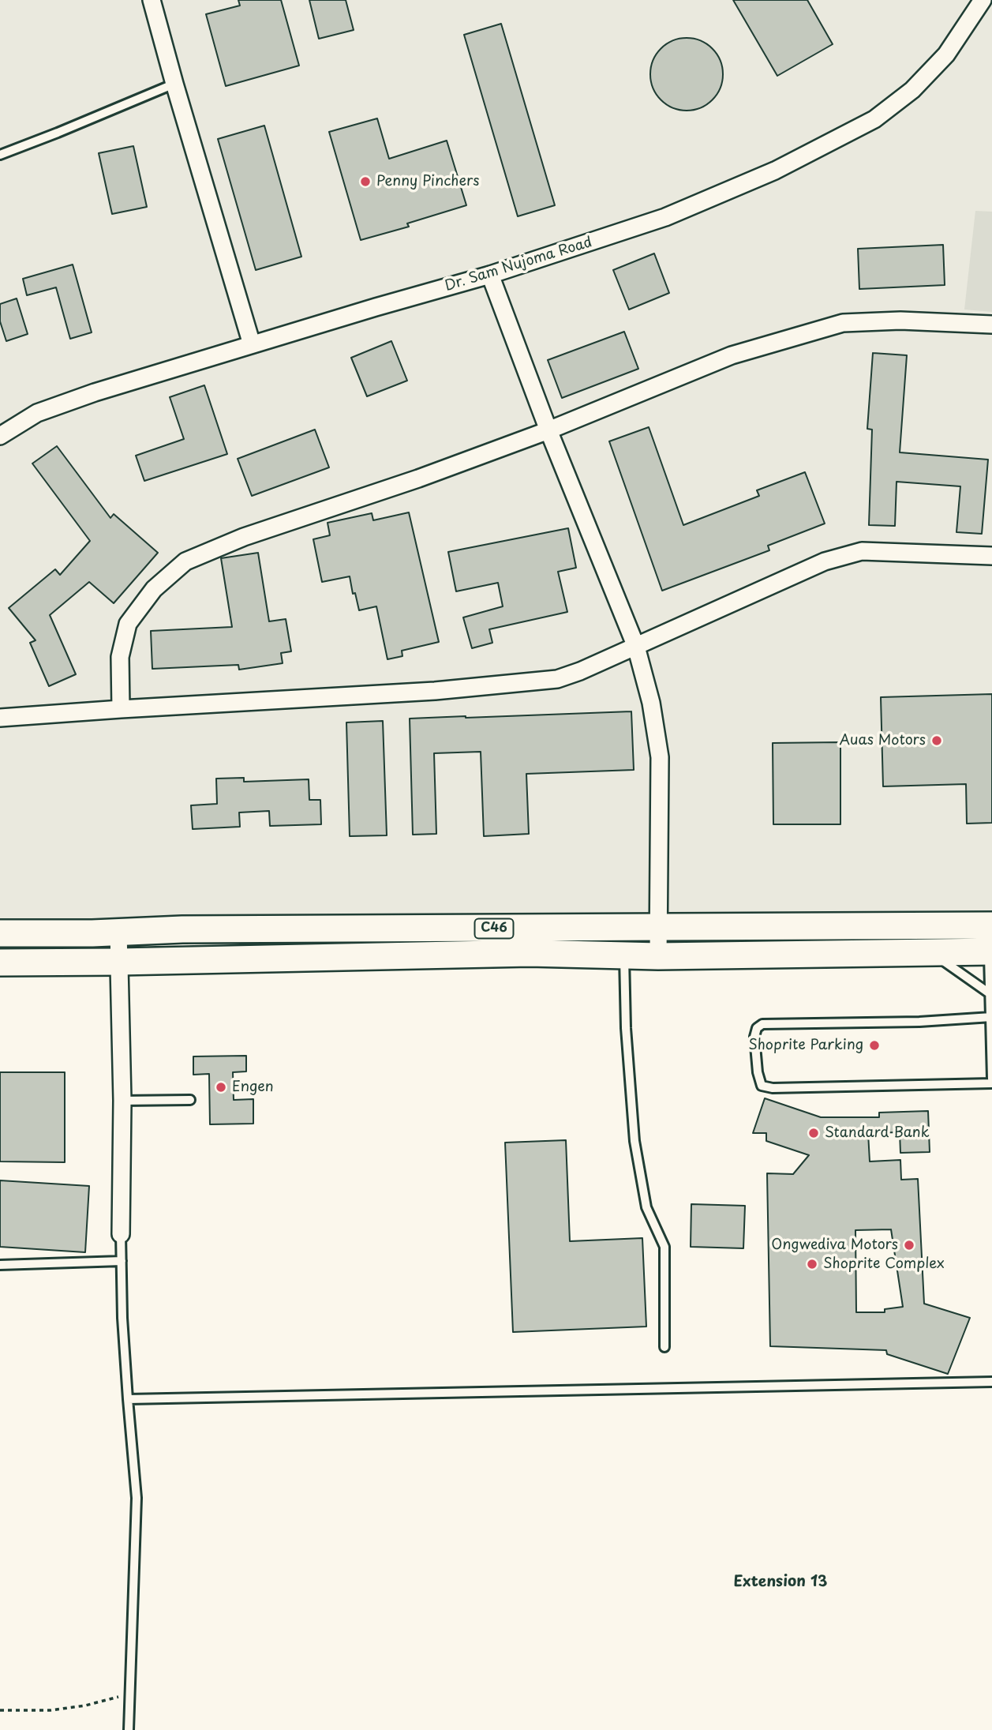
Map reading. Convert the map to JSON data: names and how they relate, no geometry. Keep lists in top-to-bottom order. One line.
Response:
{"streets":{"main road":["C46"],"street":["Dr. Sam Nujoma Road"]},"districts":["Extension 13"],"places":["Penny Pinchers","Auas Motors","Shoprite Parking","Engen","Standard Bank","Ongwediva Motors","Shoprite Complex"]}
